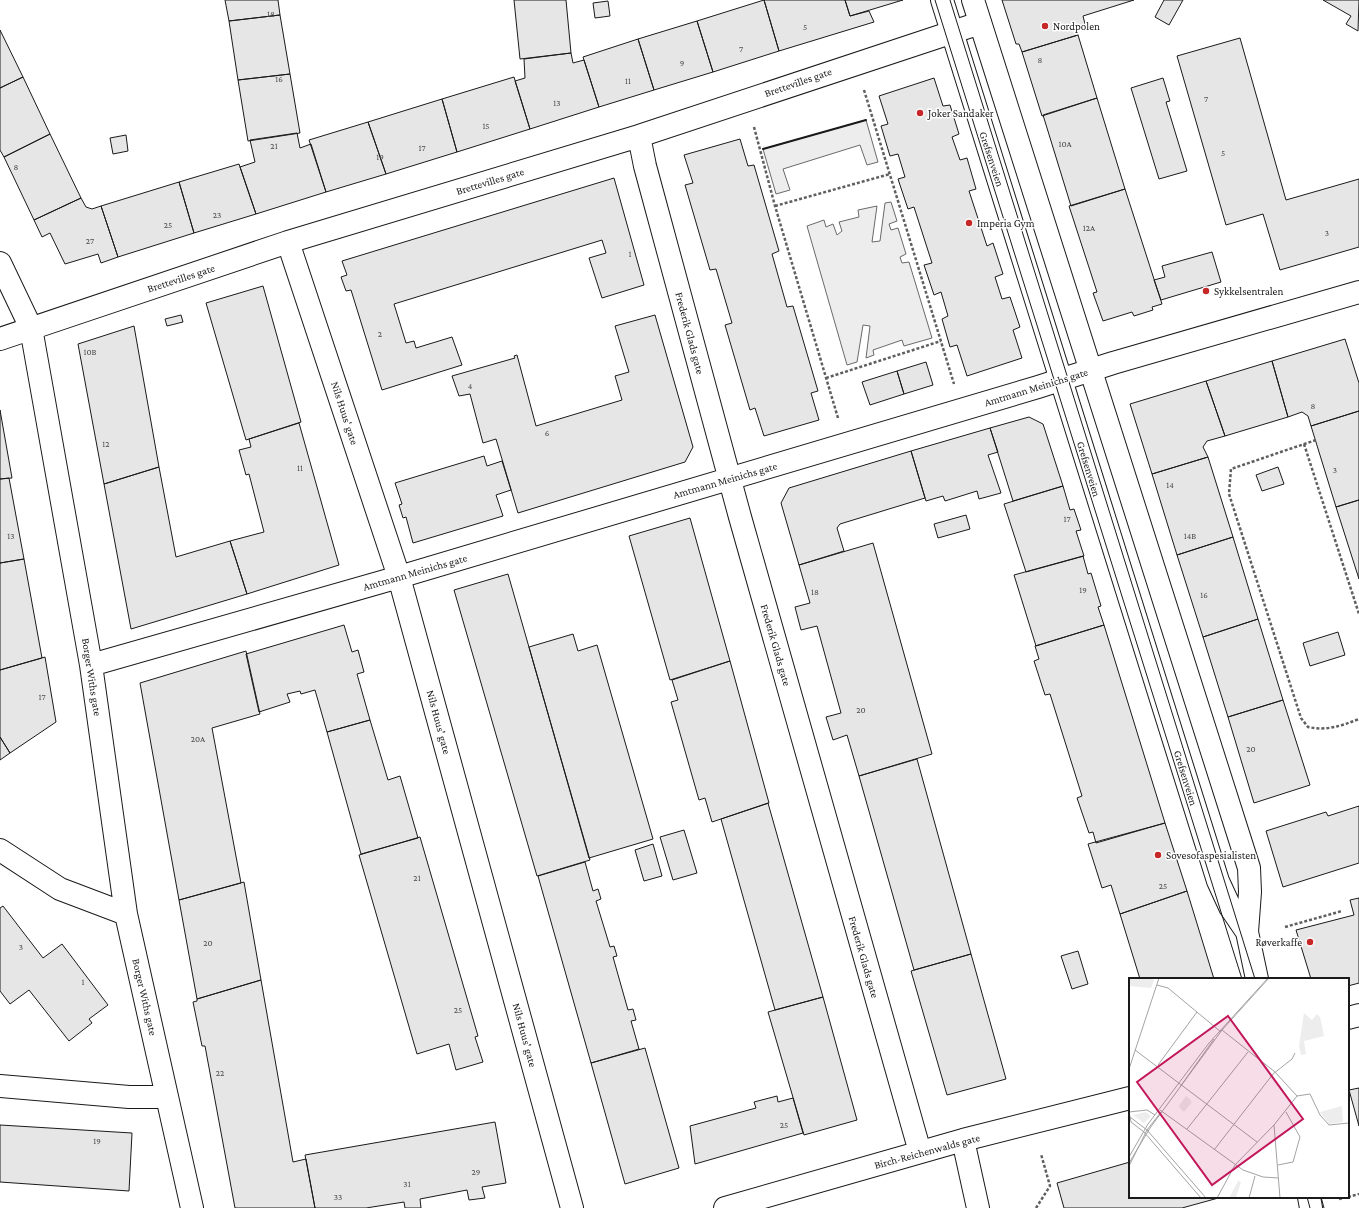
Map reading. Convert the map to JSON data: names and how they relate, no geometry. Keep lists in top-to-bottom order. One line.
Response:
{"streets":{"street":["Brettevilles gate","Grefsenveien","Frederik Glads gate","Amtmann Meinichs gate","Nils Huus' gate","Borger Withs gate","Birch-Reichenwalds gate"]},"crossings":[["Brettevilles gate","Grefsenveien"],["Brettevilles gate","Frederik Glads gate"],["Brettevilles gate","Nils Huus' gate"],["Brettevilles gate","Borger Withs gate"],["Grefsenveien","Amtmann Meinichs gate"],["Frederik Glads gate","Amtmann Meinichs gate"],["Frederik Glads gate","Birch-Reichenwalds gate"],["Amtmann Meinichs gate","Nils Huus' gate"],["Amtmann Meinichs gate","Borger Withs gate"]],"places":["Nordpolen","Joker Sandaker","Imperia Gym","Sykkelsentralen","Sovesofaspesialisten","Røverkaffe"],"house_numbers":["18","5","7","8","9","16","11","7","13","15","10A","21","17","5","19","8","23","25","12A","3","27","1","2","10B","4","8","6","12","11","3","14","17","13","14B","19","18","16","17","20","20A","20","21","25","20","3","1","25","22","25","19","29","31","33"]}
